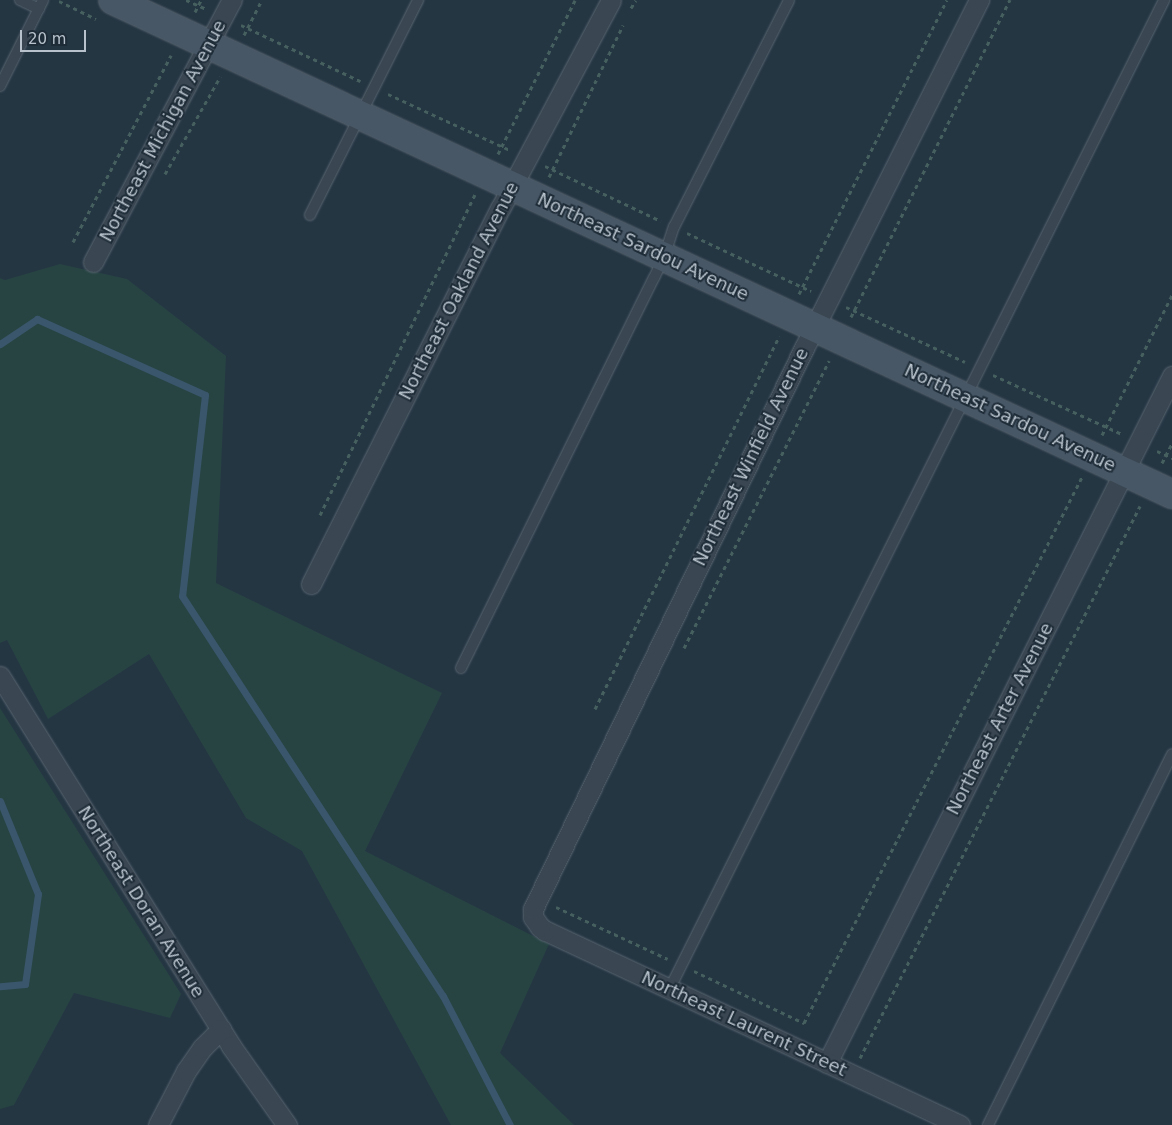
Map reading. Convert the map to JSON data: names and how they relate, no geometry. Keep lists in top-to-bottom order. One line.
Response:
{"streets":{"main road":["Northeast Sardou Avenue"],"street":["Northeast Michigan Avenue","Northeast Oakland Avenue","Northeast Winfield Avenue","Northeast Arter Avenue","Northeast Doran Avenue","Northeast Laurent Street"]},"crossings":[["Northeast Michigan Avenue","Northeast Sardou Avenue"],["Northeast Sardou Avenue","Northeast Oakland Avenue"],["Northeast Sardou Avenue","Northeast Winfield Avenue"],["Northeast Sardou Avenue","Northeast Arter Avenue"],["Northeast Winfield Avenue","Northeast Laurent Street"],["Northeast Arter Avenue","Northeast Laurent Street"]],"scale_bar":"20 m"}
